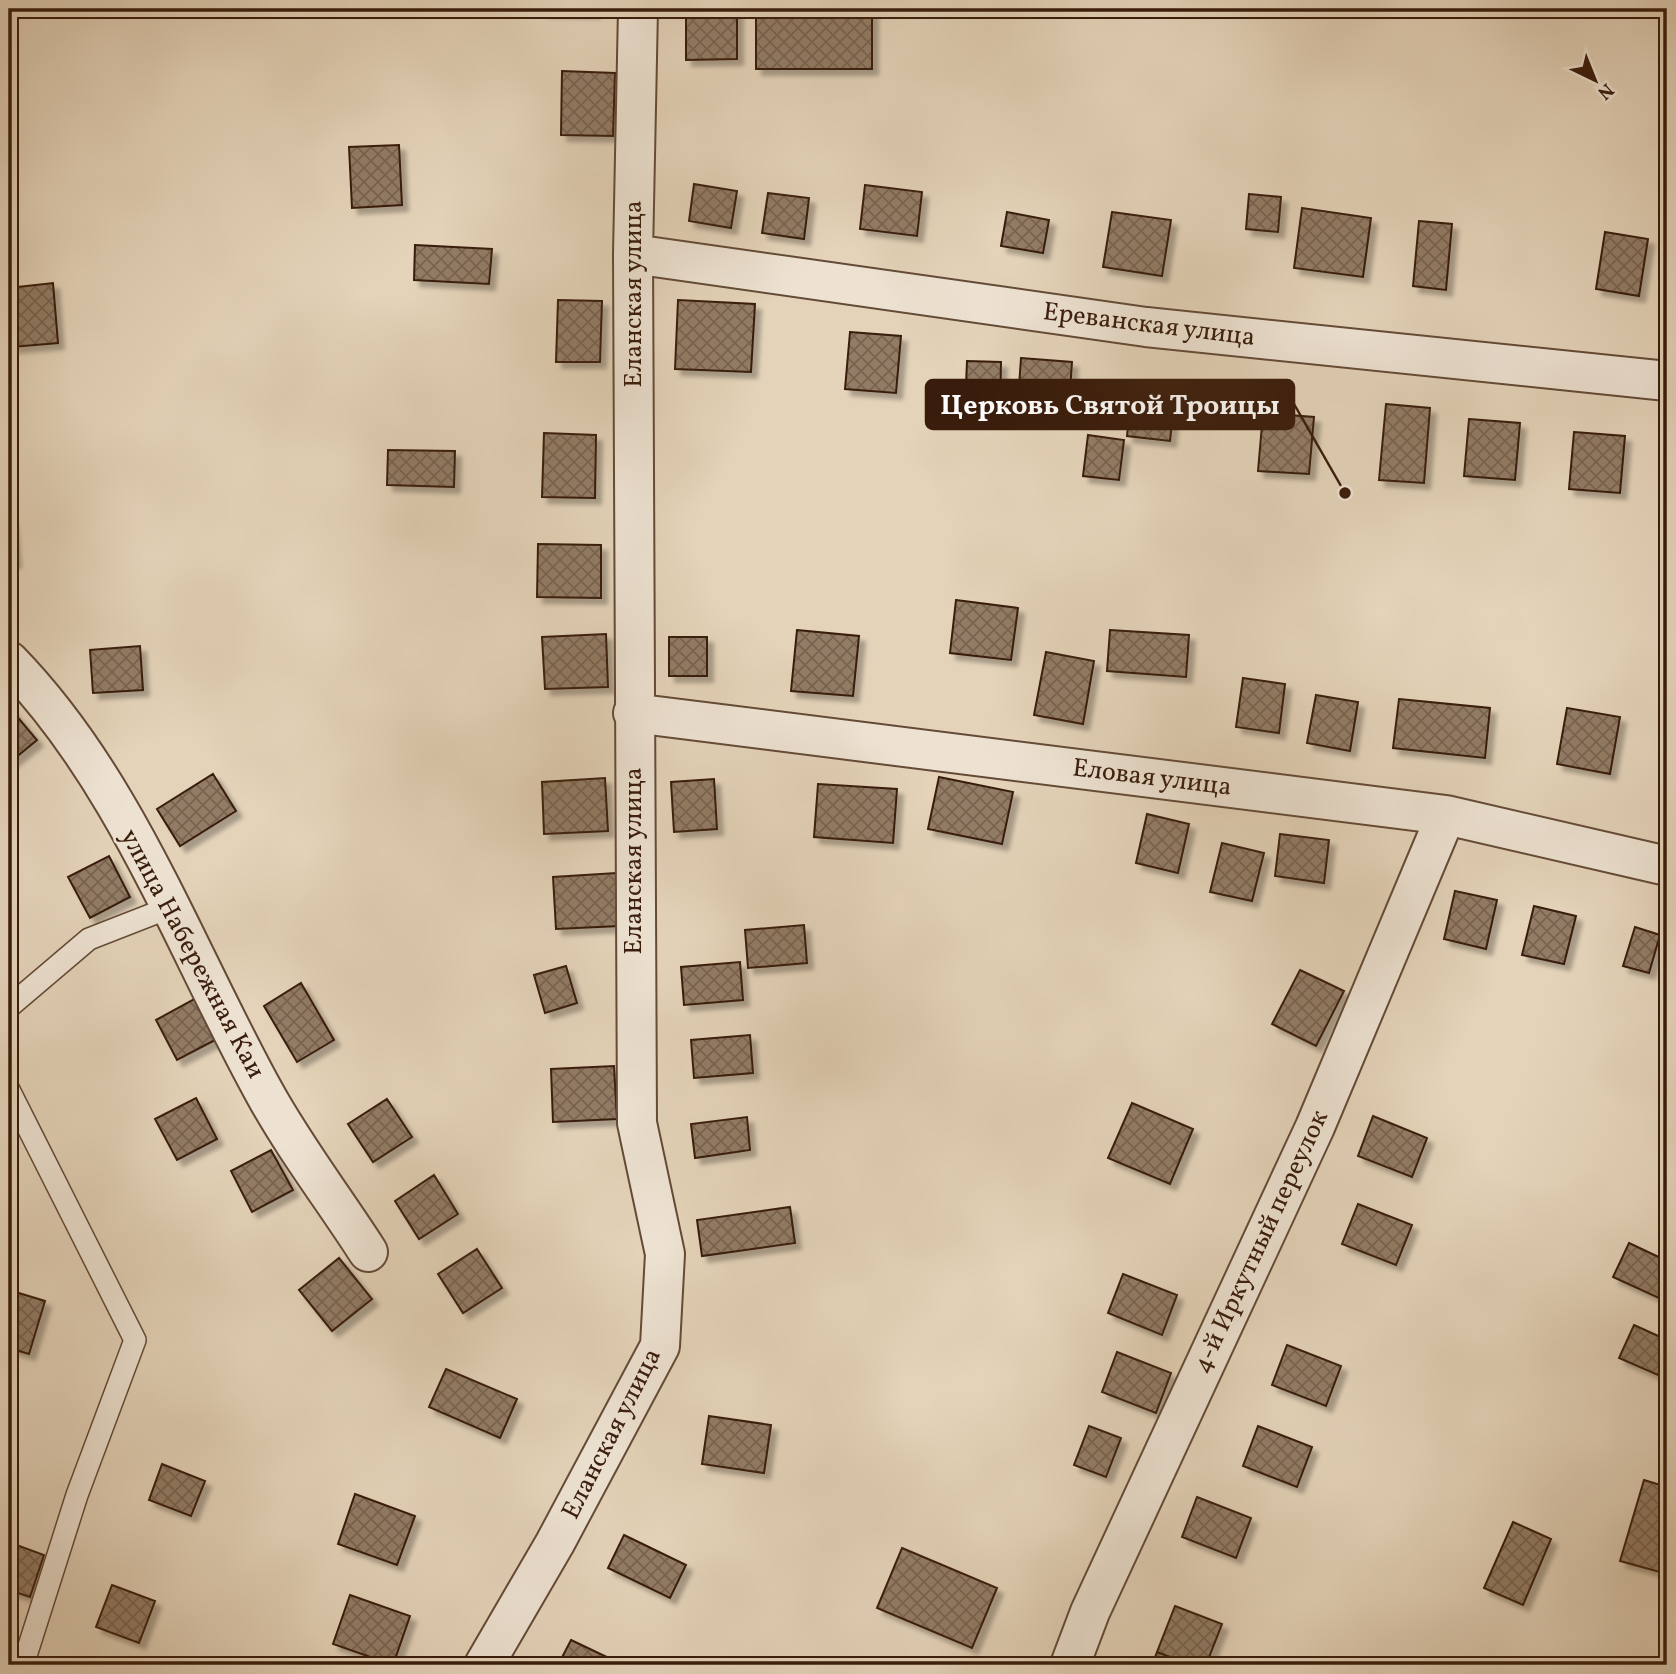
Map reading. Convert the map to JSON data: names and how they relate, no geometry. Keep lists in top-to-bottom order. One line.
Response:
{"streets":{"street":["Еланская улица","Ереванская улица","Еловая улица","улица Набережная Каи","4-й Иркутный переулок"]},"crossings":[["Еланская улица","Ереванская улица"],["Еланская улица","Еловая улица"],["Еловая улица","4-й Иркутный переулок"]],"places":["Церковь Святой Троицы"],"north":"bottom right"}
